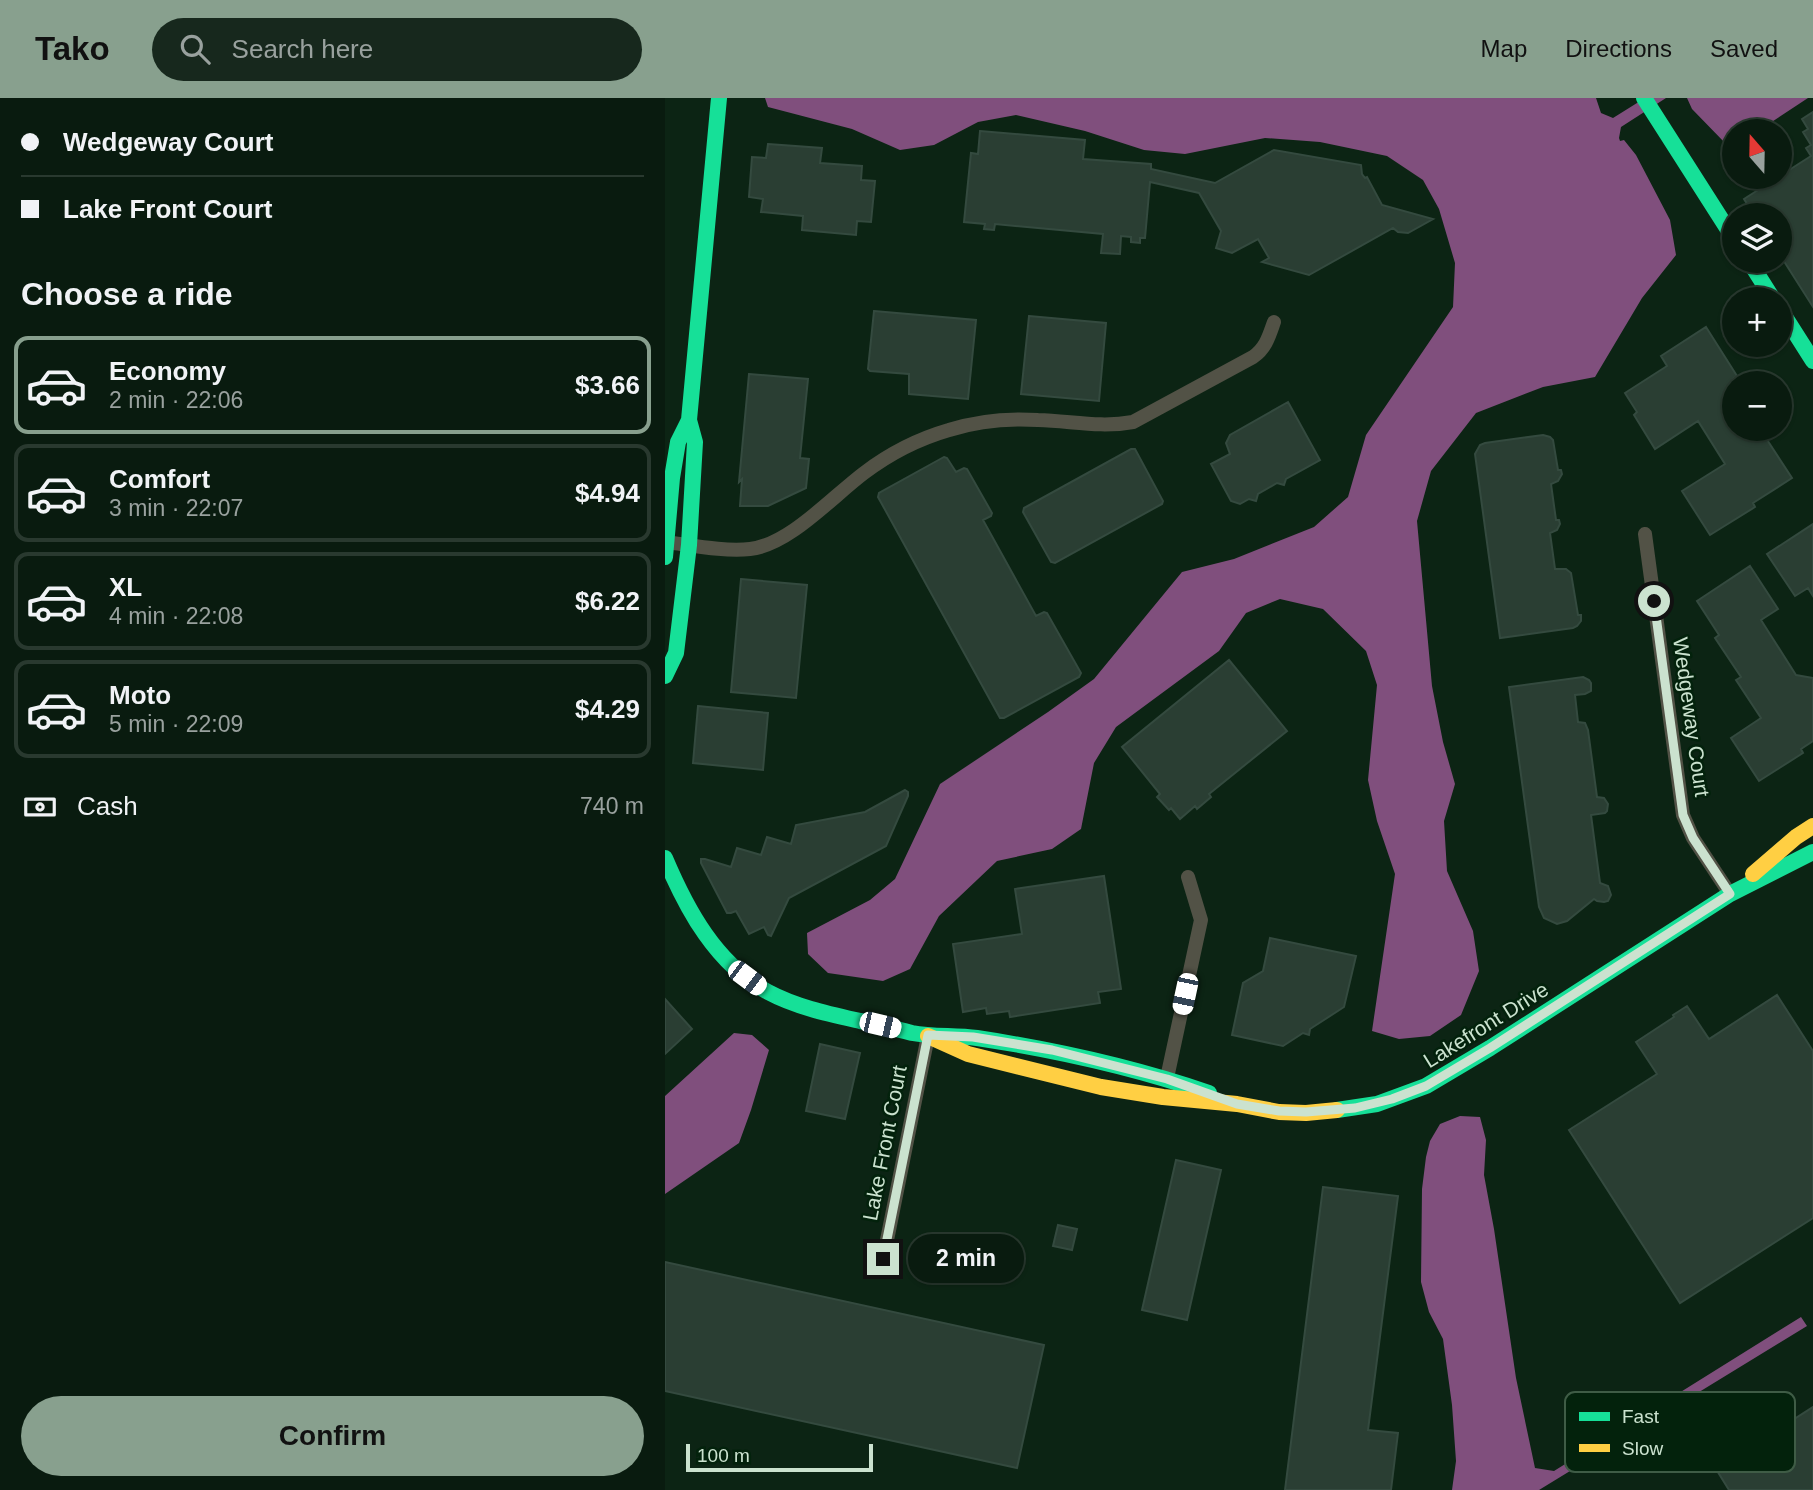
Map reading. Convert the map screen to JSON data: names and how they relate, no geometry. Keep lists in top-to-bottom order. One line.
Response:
{"streets":{"main road":["Lakefront Drive"],"street":["Wedgeway Court","Lake Front Court"]},"crossings":[["Wedgeway Court","Lakefront Drive"],["Lakefront Drive","Lake Front Court"]],"legend":["Fast","Slow"],"scale_bar":"100 m","north":"top","page":{"header":"Tako","search":"Search here","nav":["Map","Directions","Saved"],"banner":["Wedgeway Court","Lake Front Court"],"map_buttons":["+","−"],"heading":"Choose a ride","list":[{"name":"Economy","note":"2 min · 22:06","value":"$3.66"},{"name":"Comfort","note":"3 min · 22:07","value":"$4.94"},{"name":"XL","note":"4 min · 22:08","value":"$6.22"},{"name":"Moto","note":"5 min · 22:09","value":"$4.29"}],"pay":["Cash","740 m"],"bubble":"2 min","buttons":"Confirm","scale":"100 m"}}
